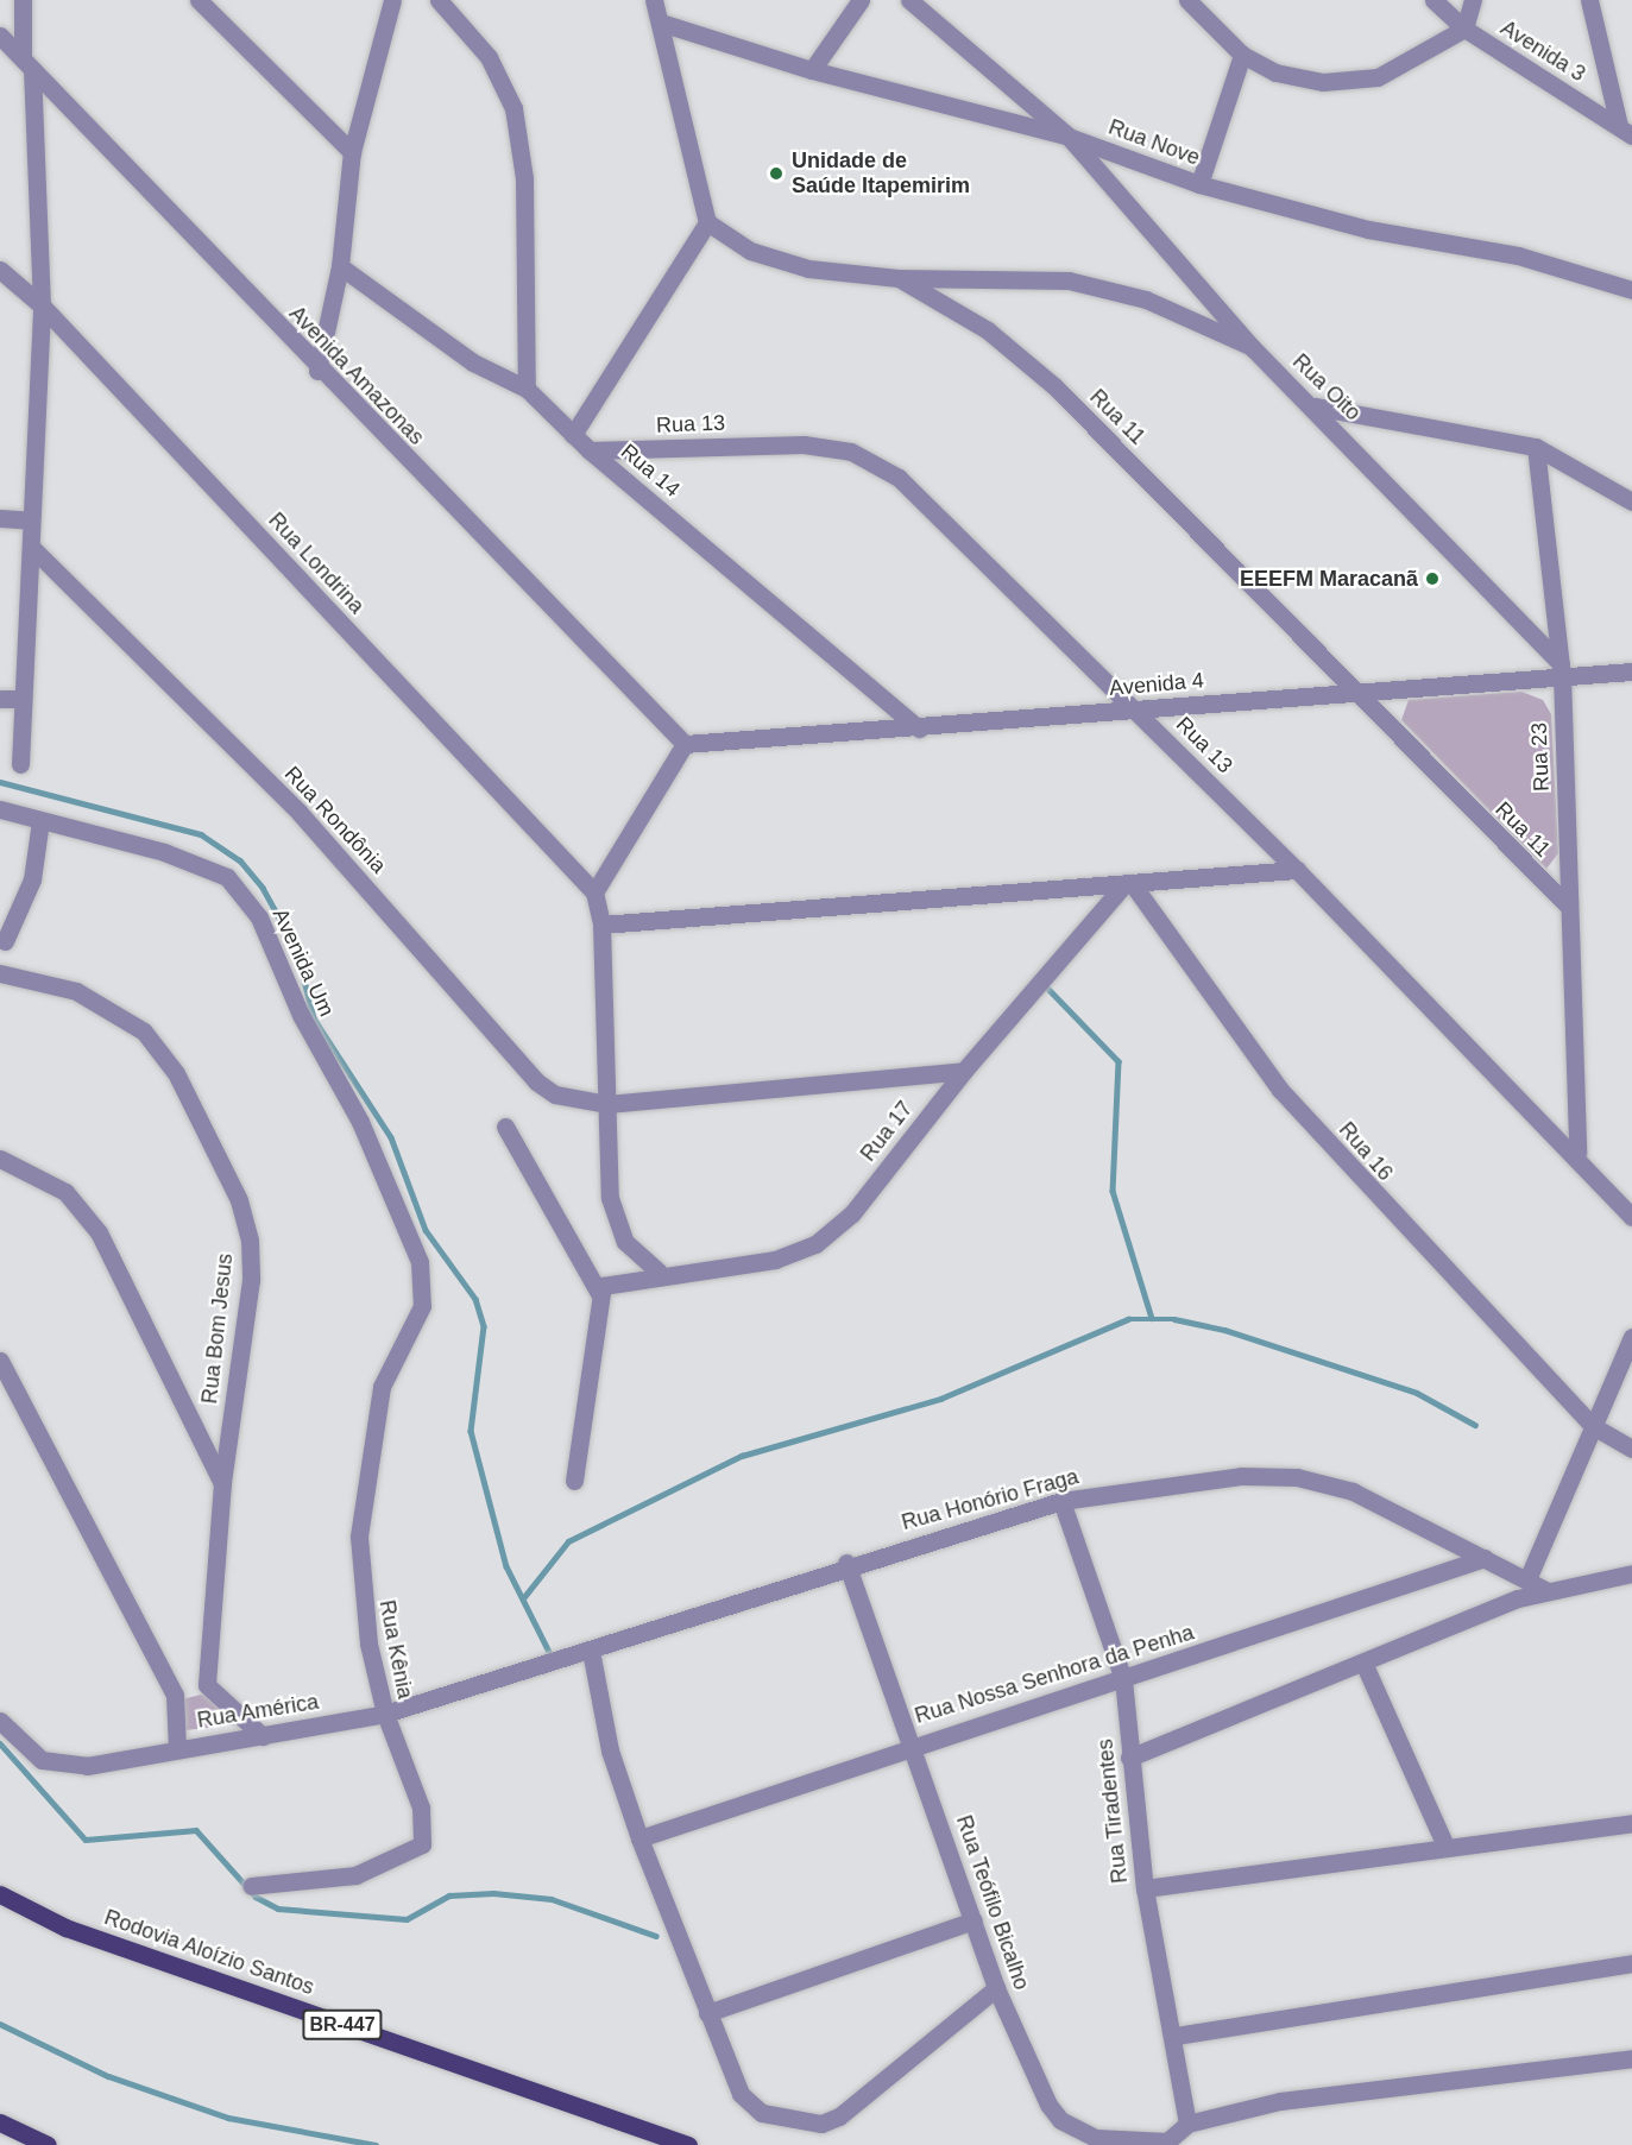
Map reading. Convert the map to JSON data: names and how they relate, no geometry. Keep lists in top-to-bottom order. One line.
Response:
{"streets":{"main road":["Rodovia Aloízio Santos","BR-447"],"street":["Avenida 3","Rua Nove","Avenida Amazonas","Rua Oito","Rua 11","Rua 13","Rua 14","Rua Londrina","Avenida 4","Rua 23","Rua Rondônia","Avenida Um","Rua 17","Rua 16","Rua Bom Jesus","Rua Honório Fraga","Rua Kênia","Rua Nossa Senhora da Penha","Rua América","Rua Tiradentes","Rua Teófilo Bicalho"]},"crossings":[["Rua Nove","Rua Oito"],["Avenida Amazonas","Avenida 4"],["Rua Oito","Avenida 4"],["Rua Oito","Rua 23"],["Rua 11","Avenida 4"],["Rua 11","Rua 23"],["Rua 13","Rua 14"],["Rua 13","Avenida 4"],["Rua 13","Rua 23"],["Rua 14","Avenida 4"],["Avenida 4","Rua 23"],["Rua Rondônia","Rua 17"],["Avenida Um","Rua Kênia"],["Rua 17","Rua 16"],["Rua Honório Fraga","Rua Nossa Senhora da Penha"],["Rua Honório Fraga","Rua América"],["Rua Honório Fraga","Rua Tiradentes"],["Rua Honório Fraga","Rua Teófilo Bicalho"],["Rua Kênia","Rua América"],["Rua Nossa Senhora da Penha","Rua Tiradentes"],["Rua Nossa Senhora da Penha","Rua Teófilo Bicalho"],["Rua Tiradentes","Rua Teófilo Bicalho"]],"places":["Unidade de Saúde Itapemirim","EEEFM Maracanã"]}
